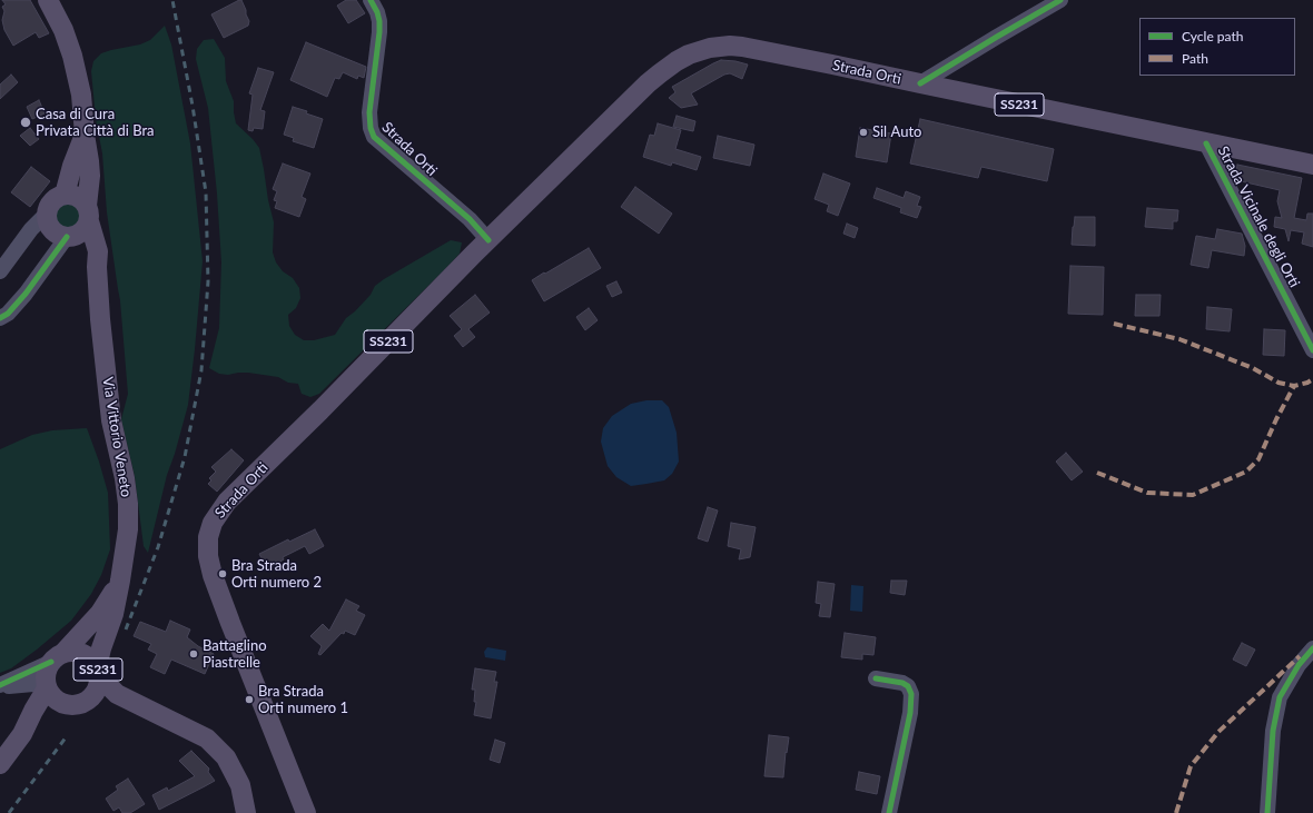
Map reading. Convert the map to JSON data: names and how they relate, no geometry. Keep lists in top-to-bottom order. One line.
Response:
{"streets":{"main road":["Strada Orti","SS231","Via Vittorio Veneto"],"street":["Strada Vicinale degli Orti"]},"crossings":[["Strada Orti","Strada Vicinale degli Orti"],["SS231","Via Vittorio Veneto"]],"places":["Casa di Cura Privata Città di Bra","Sil Auto","Bra Strada Orti numero 2","Battaglino Piastrelle","Bra Strada Orti numero 1"],"legend":["Cycle path","Path"]}
